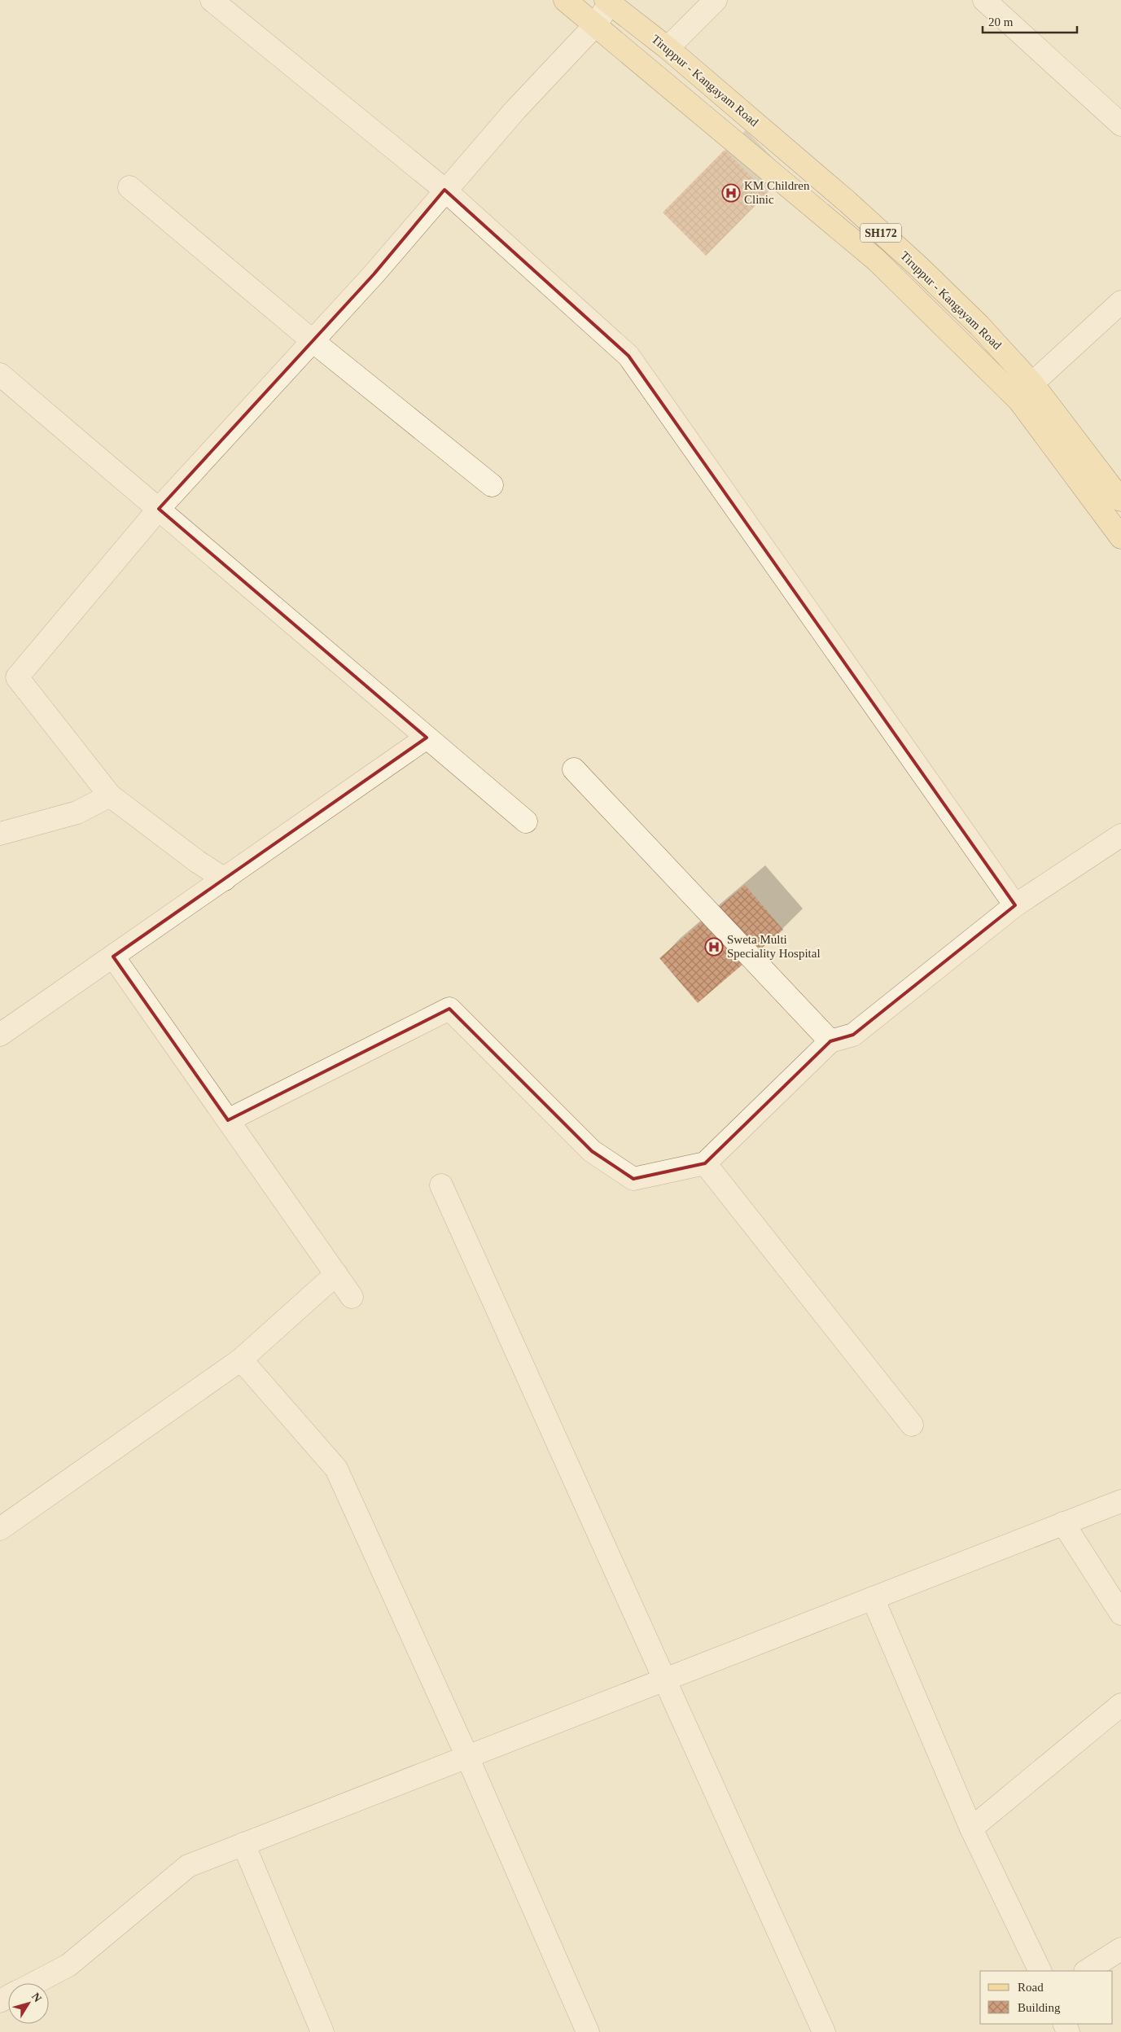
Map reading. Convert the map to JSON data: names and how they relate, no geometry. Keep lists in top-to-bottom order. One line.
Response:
{"streets":{"main road":["Tiruppur - Kangayam Road","SH172"]},"places":{"hospital":["KM Children Clinic","Sweta Multi Speciality Hospital"]},"legend":["Road","Building"],"scale_bar":"20 m","north":"top right"}
